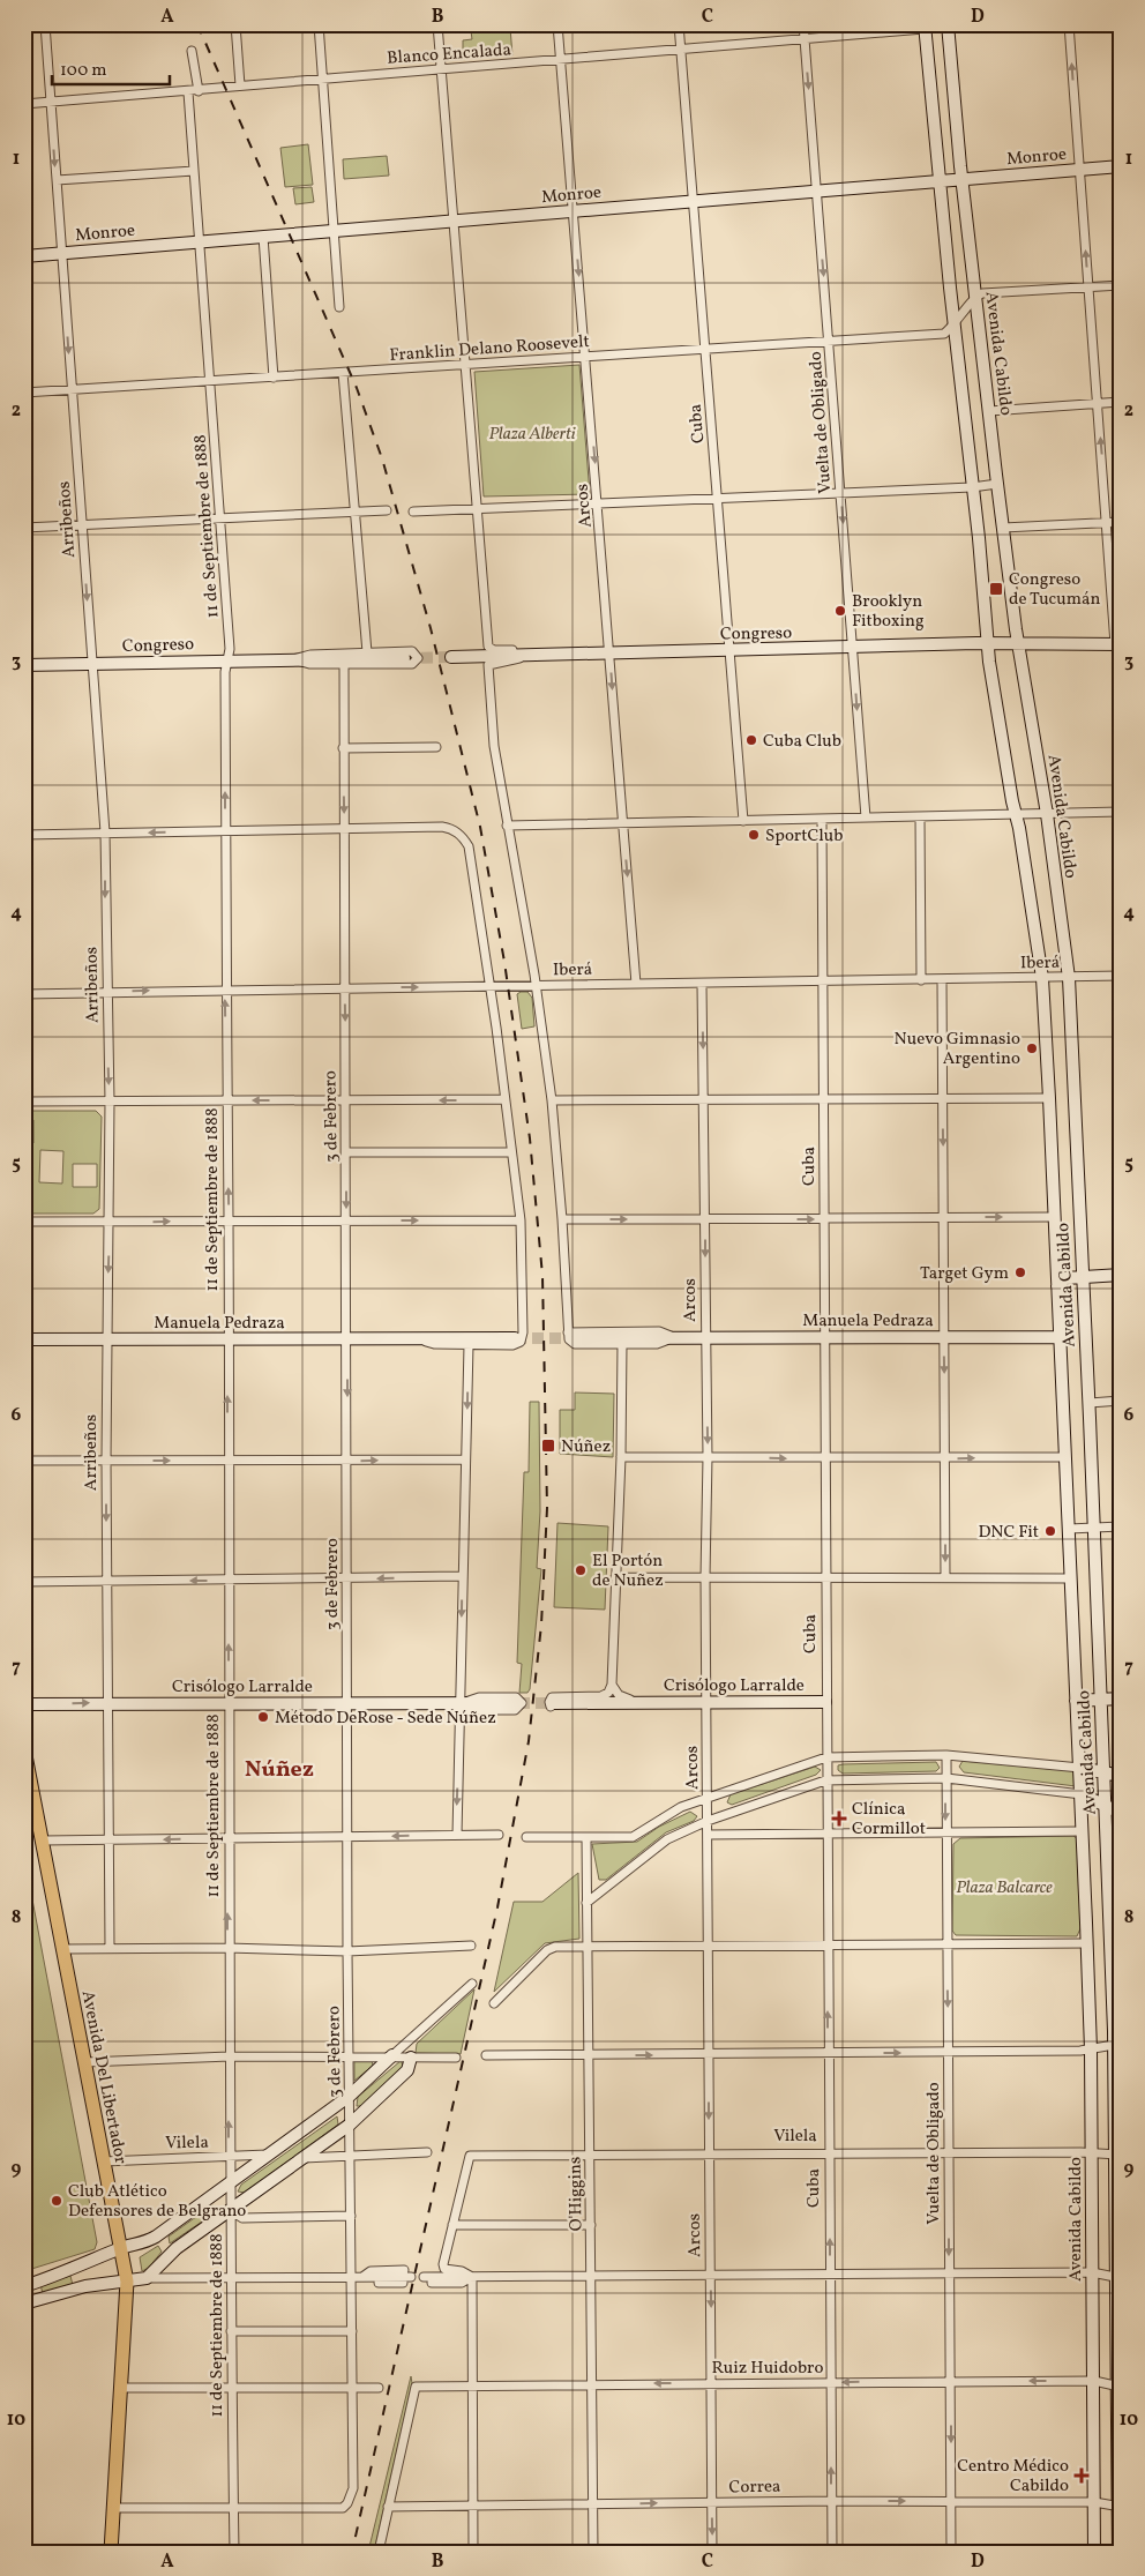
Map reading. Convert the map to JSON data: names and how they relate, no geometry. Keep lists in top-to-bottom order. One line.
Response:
{"streets":{"main road":["Monroe","Avenida Cabildo","Congreso","Manuela Pedraza","Crisólogo Larralde","Avenida Del Libertador"],"street":["Blanco Encalada","Franklin Delano Roosevelt","Vuelta de Obligado","Cuba","Arcos","Arribeños","11 de Septiembre de 1888","Iberá","3 de Febrero","Vilela","O'Higgins","Ruiz Huidobro","Correa"]},"crossings":[["Blanco Encalada","Avenida Cabildo"],["Blanco Encalada","Vuelta de Obligado"],["Blanco Encalada","Cuba"],["Blanco Encalada","Arcos"],["Blanco Encalada","Arribeños"],["Blanco Encalada","11 de Septiembre de 1888"],["Monroe","Avenida Cabildo"],["Monroe","Vuelta de Obligado"],["Monroe","Cuba"],["Monroe","Arcos"],["Monroe","Arribeños"],["Monroe","11 de Septiembre de 1888"],["Franklin Delano Roosevelt","Avenida Cabildo"],["Franklin Delano Roosevelt","Vuelta de Obligado"],["Franklin Delano Roosevelt","Cuba"],["Franklin Delano Roosevelt","Arcos"],["Franklin Delano Roosevelt","Arribeños"],["Franklin Delano Roosevelt","11 de Septiembre de 1888"],["Avenida Cabildo","Congreso"],["Avenida Cabildo","Iberá"],["Avenida Cabildo","Manuela Pedraza"],["Avenida Cabildo","Vilela"],["Avenida Cabildo","Ruiz Huidobro"],["Avenida Cabildo","Correa"],["Vuelta de Obligado","Congreso"],["Vuelta de Obligado","Vilela"],["Vuelta de Obligado","Ruiz Huidobro"],["Vuelta de Obligado","Correa"],["Cuba","Congreso"],["Cuba","Iberá"],["Cuba","Manuela Pedraza"],["Cuba","Crisólogo Larralde"],["Cuba","Vilela"],["Cuba","Ruiz Huidobro"],["Cuba","Correa"],["Arcos","Congreso"],["Arcos","Iberá"],["Arcos","Manuela Pedraza"],["Arcos","Crisólogo Larralde"],["Arcos","Vilela"],["Arcos","Ruiz Huidobro"],["Arcos","Correa"],["Arribeños","Congreso"],["Arribeños","Iberá"],["Arribeños","Manuela Pedraza"],["Arribeños","Crisólogo Larralde"],["11 de Septiembre de 1888","Congreso"],["11 de Septiembre de 1888","Iberá"],["11 de Septiembre de 1888","3 de Febrero"],["11 de Septiembre de 1888","Manuela Pedraza"],["11 de Septiembre de 1888","Crisólogo Larralde"],["11 de Septiembre de 1888","Vilela"],["Congreso","3 de Febrero"],["Iberá","3 de Febrero"],["3 de Febrero","Manuela Pedraza"],["3 de Febrero","Crisólogo Larralde"],["Avenida Del Libertador","Vilela"],["Vilela","O'Higgins"],["O'Higgins","Ruiz Huidobro"],["O'Higgins","Correa"],["Ruiz Huidobro","Correa"]],"one_way":["Vuelta de Obligado","Arcos","Arribeños","Ruiz Huidobro"],"districts":["Núñez"],"parks":["Plaza Alberti","Plaza Balcarce"],"places":{"transit":["Congreso de Tucumán","Núñez"],"other":["Brooklyn Fitboxing","Cuba Club","SportClub","Nuevo Gimnasio Argentino","Target Gym","DNC Fit","El Portón de Nuñez","Método DeRose - Sede Núñez","Club Atlético Defensores de Belgrano"],"health":["Clínica Cormillot","Centro Médico Cabildo"]},"scale_bar":"100 m","grid":{"columns":["A","B","C","D"],"rows":["1","2","3","4","5","6","7","8","9","10"]}}
